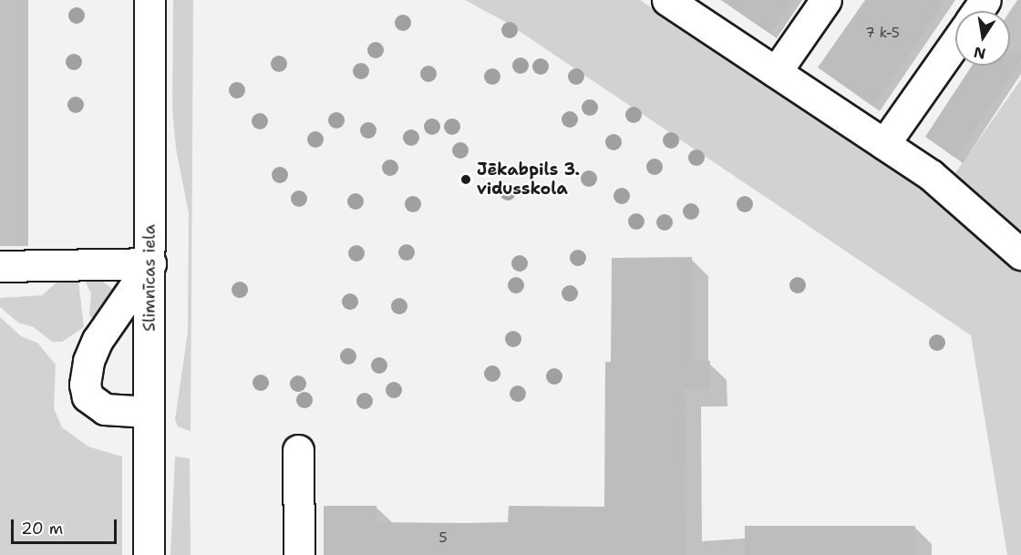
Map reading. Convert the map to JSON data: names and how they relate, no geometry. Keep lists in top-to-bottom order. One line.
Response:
{"streets":{"street":["Slimnīcas iela"]},"places":["Jēkabpils 3. vidusskola"],"house_numbers":["7 k-5","5"],"scale_bar":"20 m","north":"bottom"}
